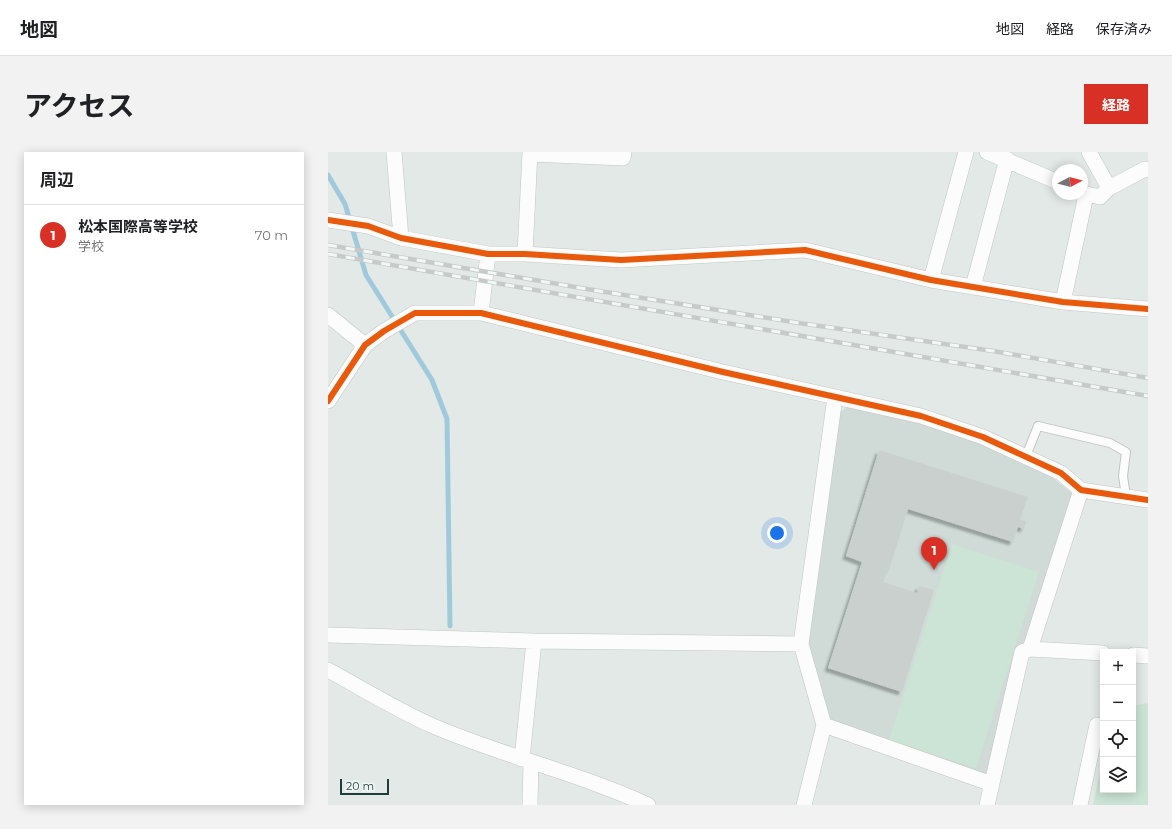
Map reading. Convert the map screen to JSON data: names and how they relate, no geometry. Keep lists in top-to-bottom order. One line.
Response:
{"scale_bar":"20 m","north":"right","page":{"header":"地図","nav":["地図","経路","保存済み"],"title":"アクセス","buttons":"経路","heading":"周辺","list":[{"mark":"1","name":"松本国際高等学校","note":"学校","value":"70 m"}],"pins":"1","map_buttons":["+","−"],"scale":"20 m"}}
